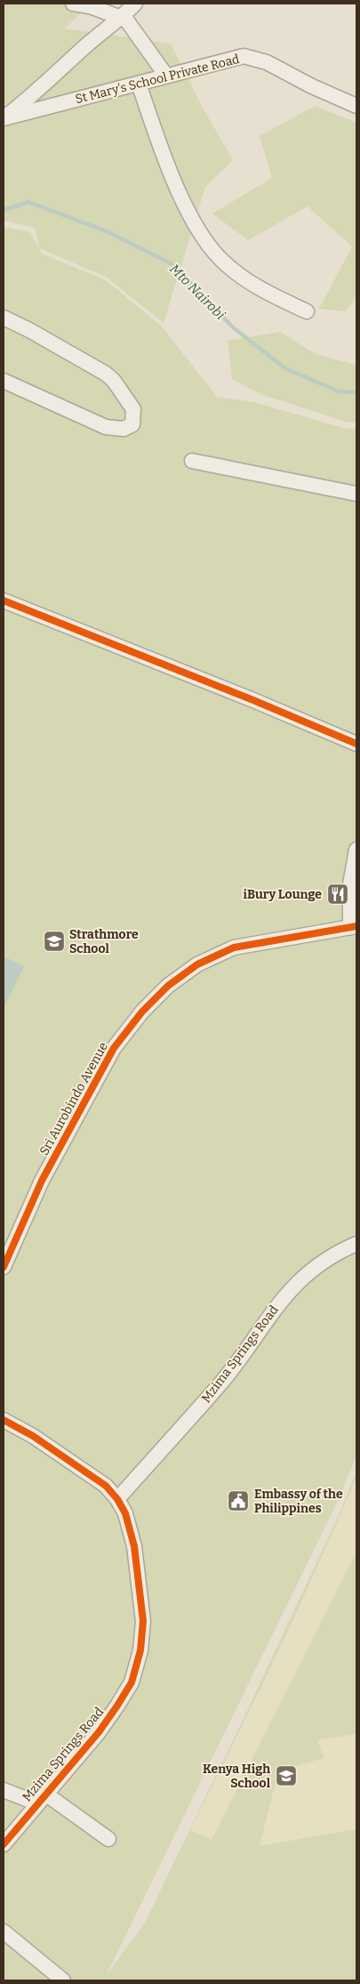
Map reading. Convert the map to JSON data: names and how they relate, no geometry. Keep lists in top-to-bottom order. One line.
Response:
{"streets":{"street":["St Mary's School Private Road","Sri Aurobindo Avenue","Mzima Springs Road"]},"water":["Mto Nairobi"],"places":{"restaurant":["iBury Lounge"],"school or university":["Strathmore School","Kenya High School"],"public building":["Embassy of the Philippines"]}}
